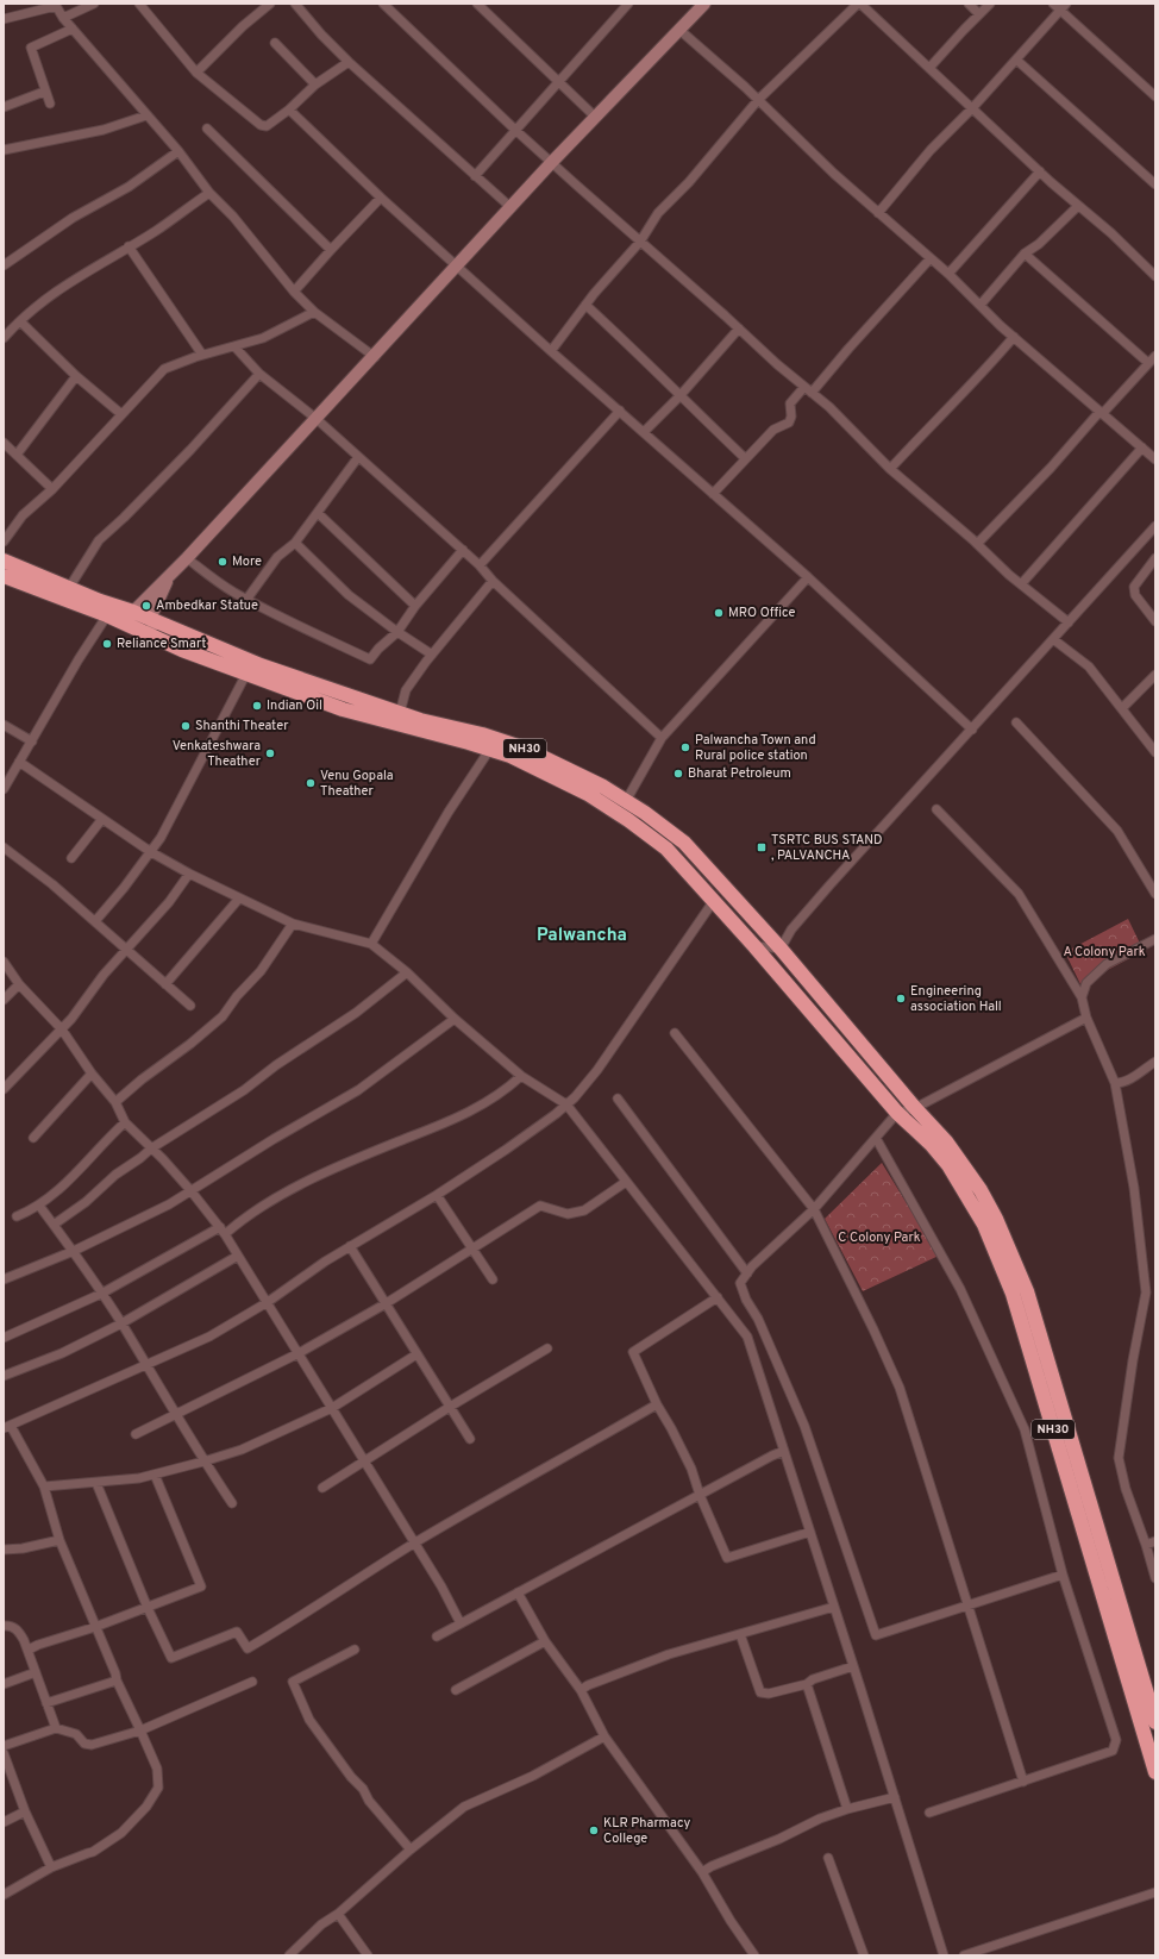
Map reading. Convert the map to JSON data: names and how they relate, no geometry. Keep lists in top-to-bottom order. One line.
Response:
{"streets":{"highway":["NH30"]},"districts":["Palwancha"],"parks":["A Colony Park","C Colony Park"],"places":{"other":["More","Ambedkar Statue","MRO Office","Reliance Smart","Indian Oil","Shanthi Theater","Palwancha Town and Rural police station","Venkateshwara Theather","Bharat Petroleum","Venu Gopala Theather","Engineering association Hall","KLR Pharmacy College"],"transit":["TSRTC BUS STAND , PALVANCHA"]}}
